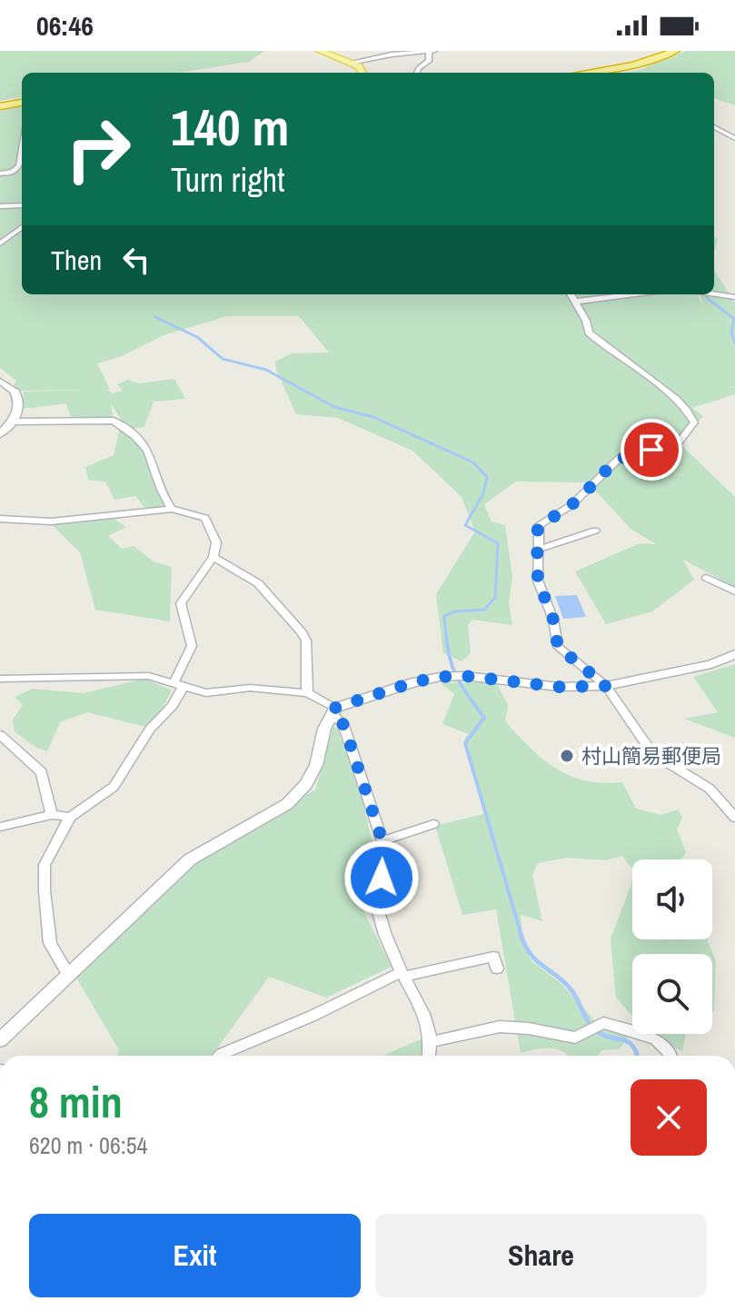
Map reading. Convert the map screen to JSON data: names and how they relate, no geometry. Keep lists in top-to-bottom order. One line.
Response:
{"places":["村山簡易郵便局"],"page":{"status":"06:46","turn":["140 m","Turn right"],"then":"Then","heading":["8 min","620 m · 06:54"],"buttons":["Exit","Share"]}}
